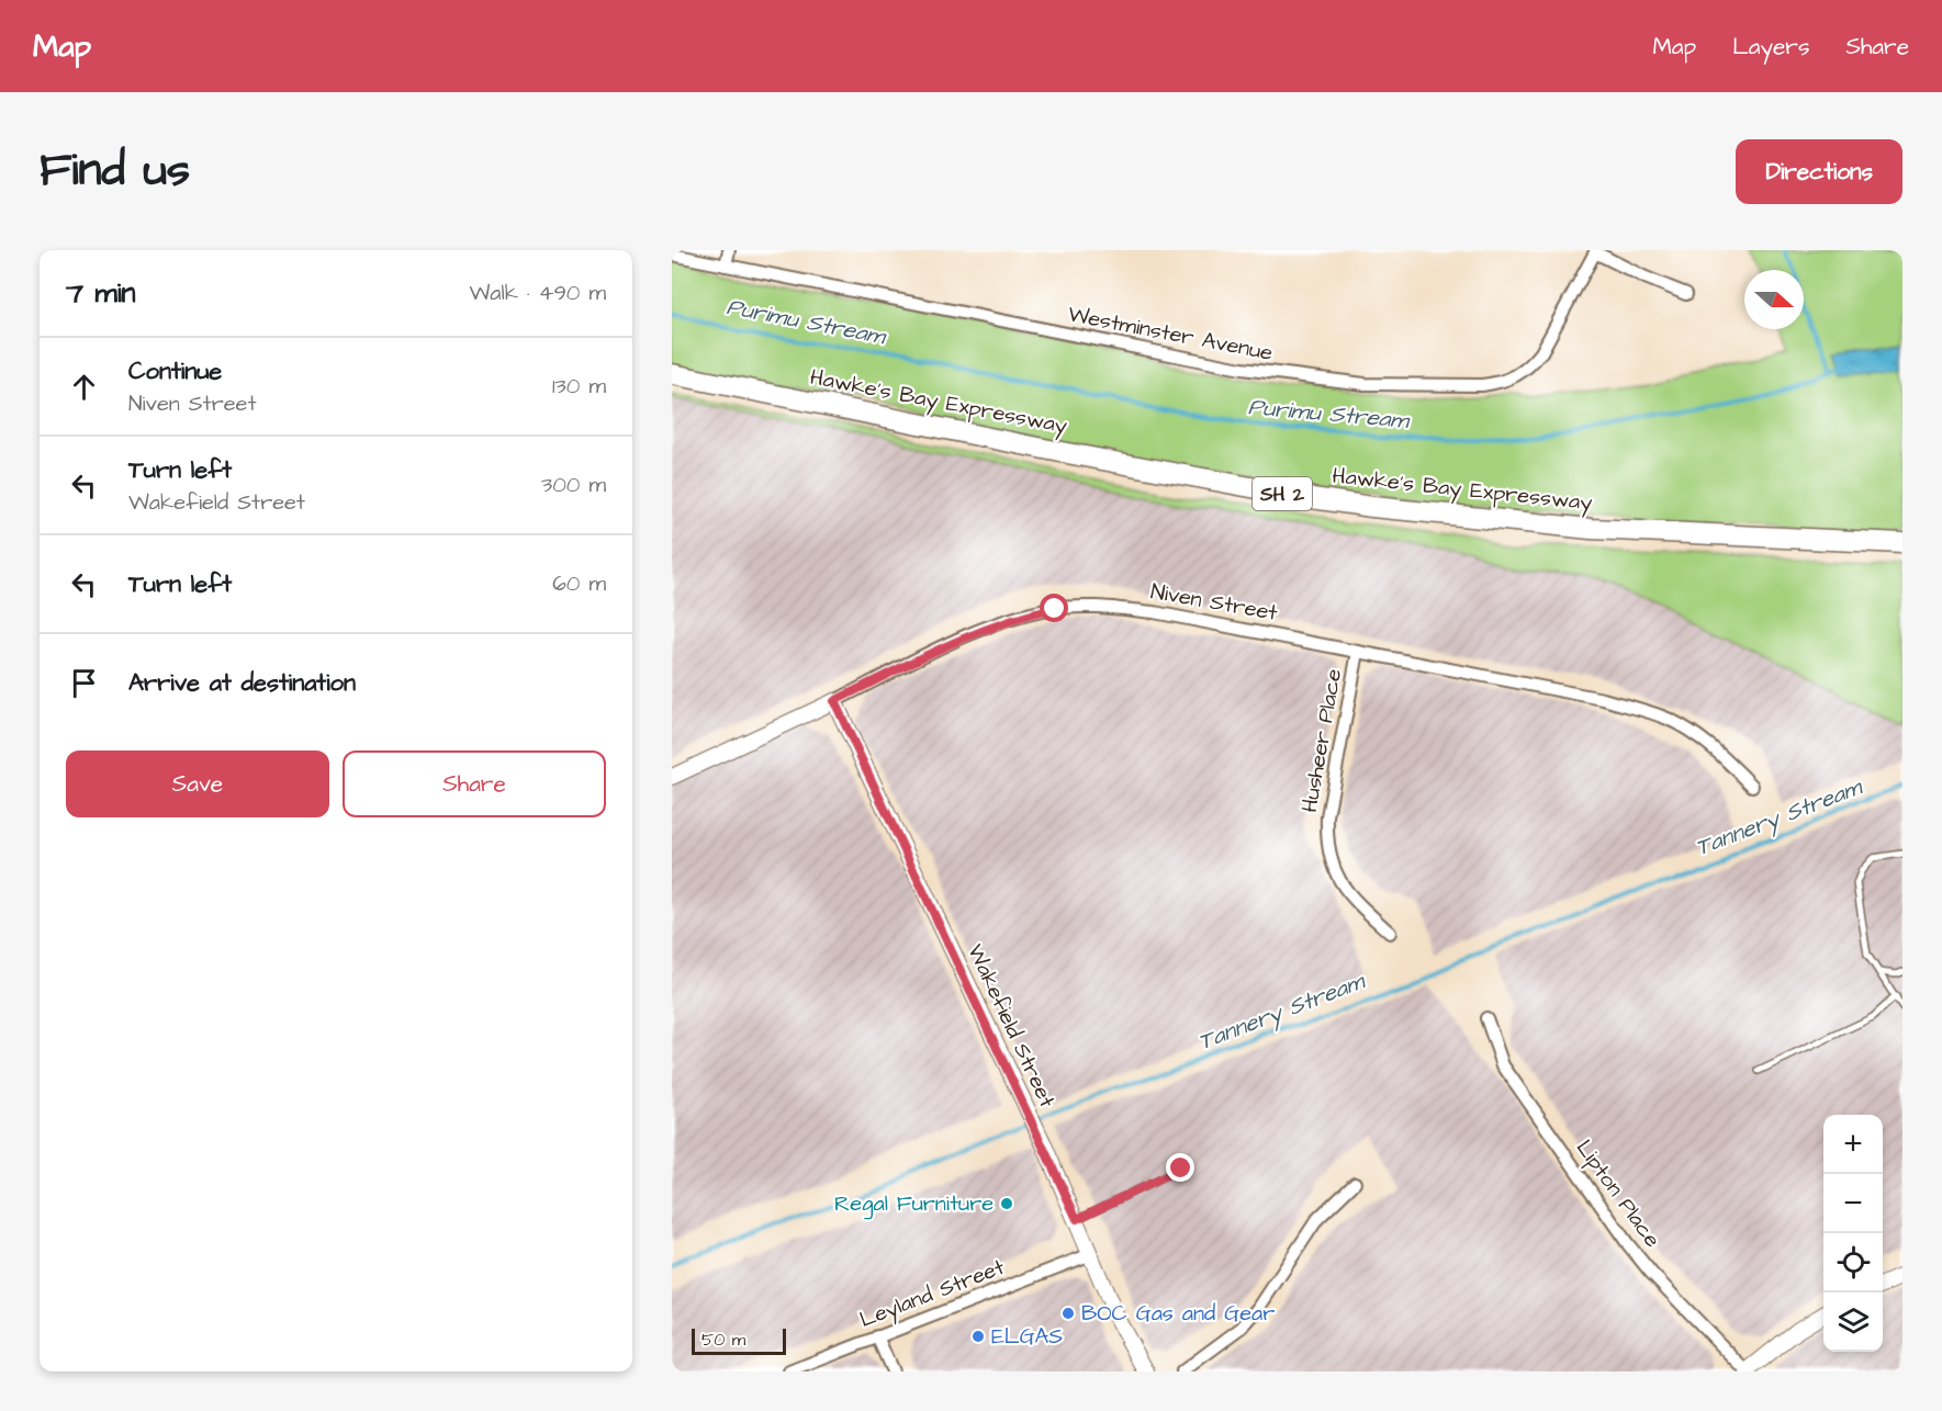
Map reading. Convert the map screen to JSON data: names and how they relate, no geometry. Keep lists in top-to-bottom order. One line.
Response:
{"streets":{"highway":["Hawke's Bay Expressway","SH 2"],"street":["Westminster Avenue","Niven Street","Husheer Place","Wakefield Street","Lipton Place","Leyland Street"]},"crossings":[["Niven Street","Husheer Place"],["Niven Street","Wakefield Street"],["Wakefield Street","Leyland Street"]],"water":["Purimu Stream","Tannery Stream"],"places":["Regal Furniture","BOC Gas and Gear","ELGAS"],"scale_bar":"50 m","north":"right","page":{"header":"Map","nav":["Map","Layers","Share"],"title":"Find us","buttons":["Directions",["Save","Share"]],"heading":["7 min","Walk · 490 m"],"list":[["Continue","Niven Street","130 m"],["Turn left","Wakefield Street","300 m"],["Turn left","60 m"],"Arrive at destination"],"map_buttons":["+","−"],"scale":"50 m"}}
